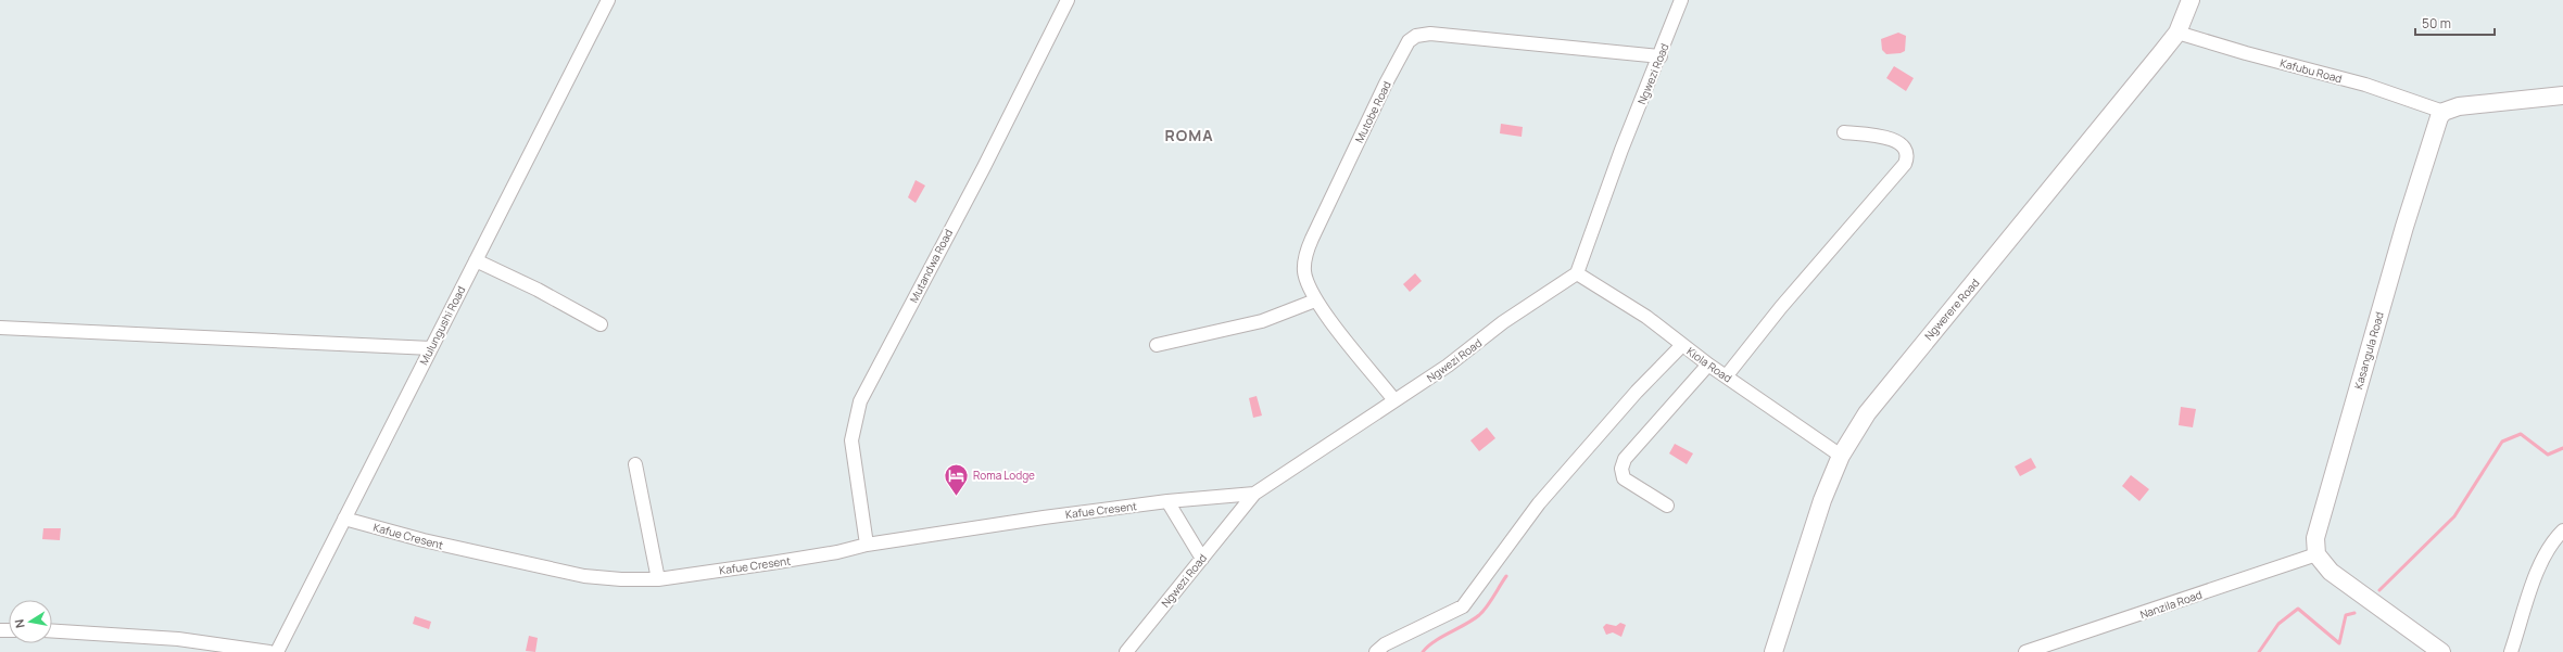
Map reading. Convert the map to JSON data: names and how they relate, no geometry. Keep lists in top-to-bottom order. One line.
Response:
{"streets":{"street":["Kafubu Road","Ngwezi Road","Mutobe Road","Mutandwa Road","Ngwerere Road","Mulungushi Road","Kasangula Road","Kiola Road","Kafue Cresent","Nanzila Road"]},"crossings":[["Kafubu Road","Ngwerere Road"],["Kafubu Road","Kasangula Road"],["Ngwezi Road","Mutobe Road"],["Ngwezi Road","Kiola Road"],["Ngwezi Road","Kafue Cresent"],["Mutandwa Road","Kafue Cresent"],["Ngwerere Road","Kiola Road"],["Mulungushi Road","Kafue Cresent"],["Kasangula Road","Nanzila Road"]],"districts":["ROMA"],"places":{"hotel":["Roma Lodge"]},"scale_bar":"50 m","north":"left"}
